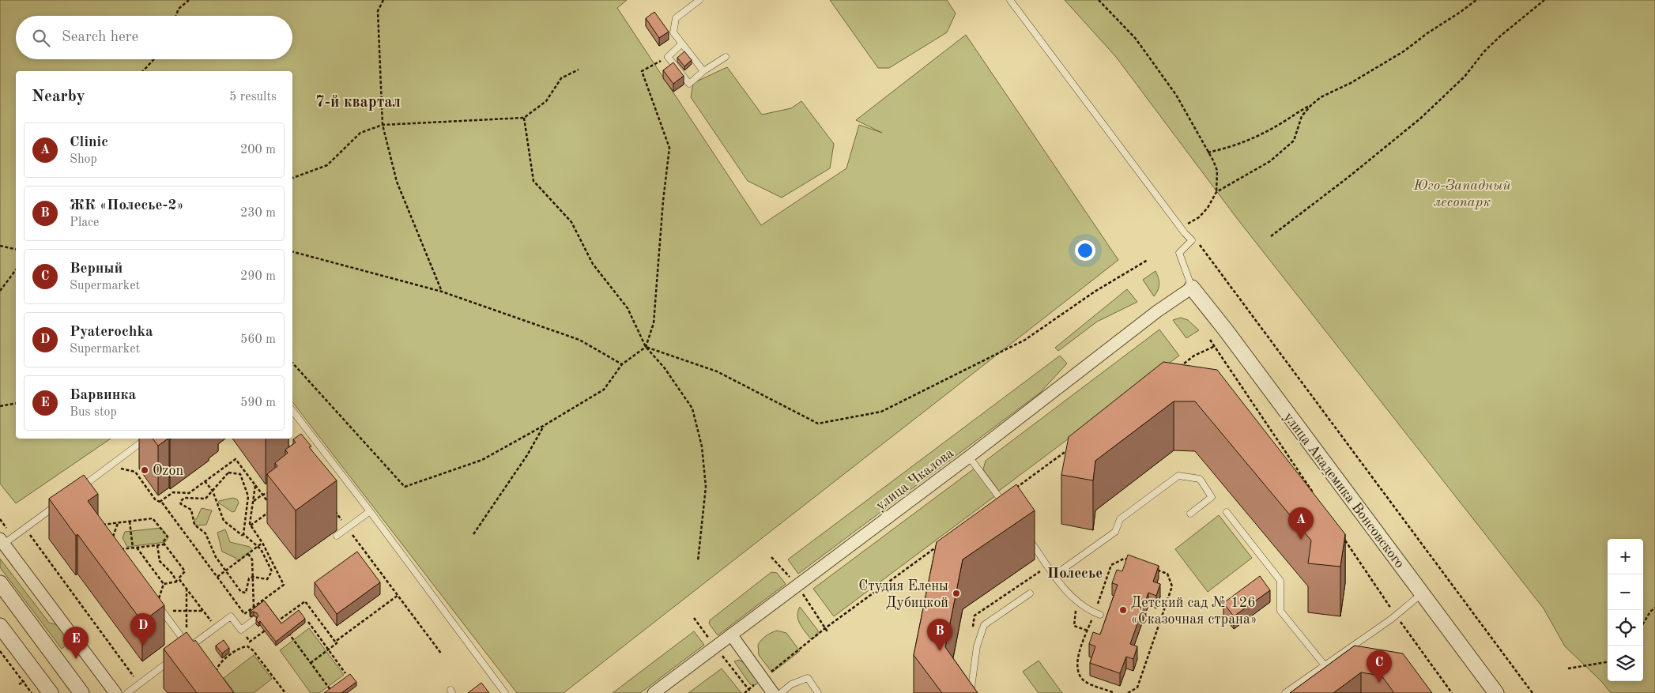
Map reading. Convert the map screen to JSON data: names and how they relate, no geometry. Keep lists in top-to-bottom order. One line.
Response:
{"streets":{"street":["улица Чкалова","улица Академика Вонсовского"]},"crossings":[["улица Чкалова","улица Академика Вонсовского"]],"districts":["7-й квартал","Полесье"],"parks":["Юго-Западный лесопарк"],"places":["Ozon","Студия Елены Дубицкой","Детский сад № 126 «Сказочная страна»"],"page":{"search":"Search here","heading":["Nearby","5 results"],"list":[{"mark":"A","name":"Clinic","note":"Shop","value":"200 m"},{"mark":"B","name":"ЖК «Полесье-2»","note":"Place","value":"230 m"},{"mark":"C","name":"Верный","note":"Supermarket","value":"290 m"},{"mark":"D","name":"Pyaterochka","note":"Supermarket","value":"560 m"},{"mark":"E","name":"Барвинка","note":"Bus stop","value":"590 m"}],"pins":["A","D","B","E","C"],"map_buttons":["+","−"]}}
